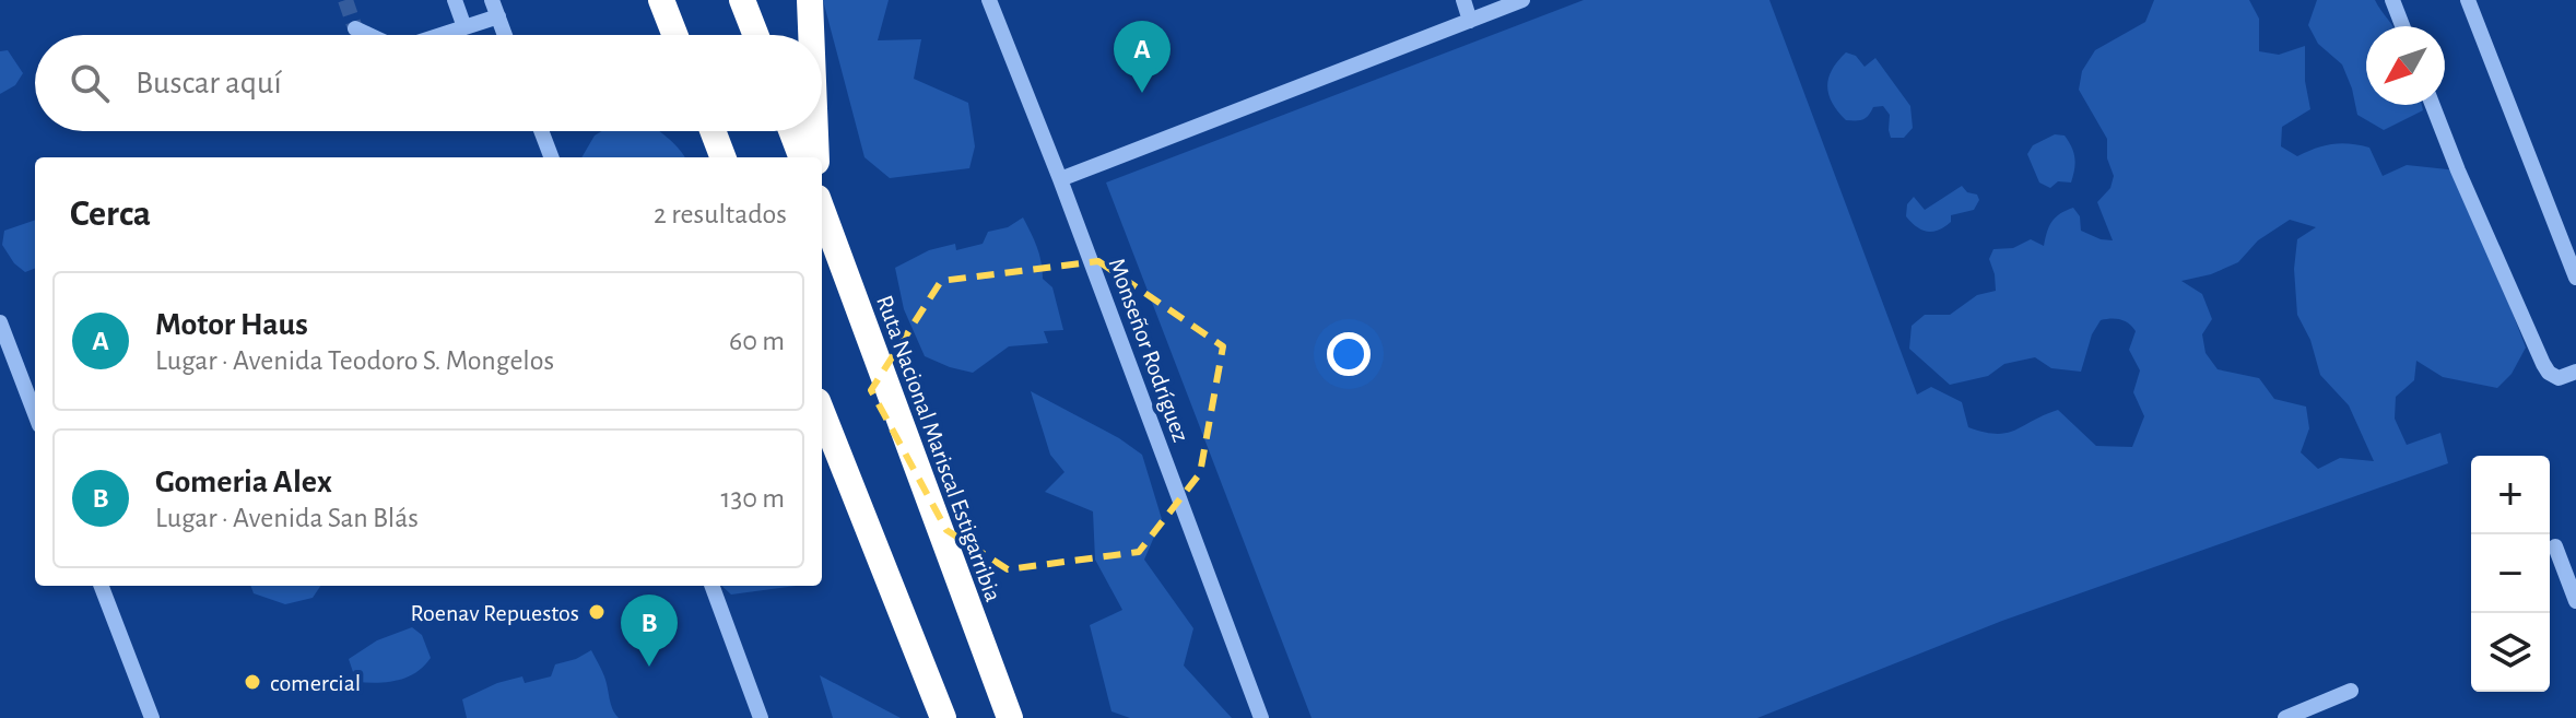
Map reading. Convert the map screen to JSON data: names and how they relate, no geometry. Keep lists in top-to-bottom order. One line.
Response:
{"streets":{"highway":["Ruta Nacional Mariscal Estigarribia"],"street":["Monseñor Rodríguez"]},"places":["Roenav Repuestos","comercial"],"north":"bottom left","page":{"pins":["A","B"],"search":"Buscar aquí","heading":["Cerca","2 resultados"],"list":[{"mark":"A","name":"Motor Haus","note":"Lugar · Avenida Teodoro S. Mongelos","value":"60 m"},{"mark":"B","name":"Gomeria Alex","note":"Lugar · Avenida San Blás","value":"130 m"}],"map_buttons":["+","−"]}}
